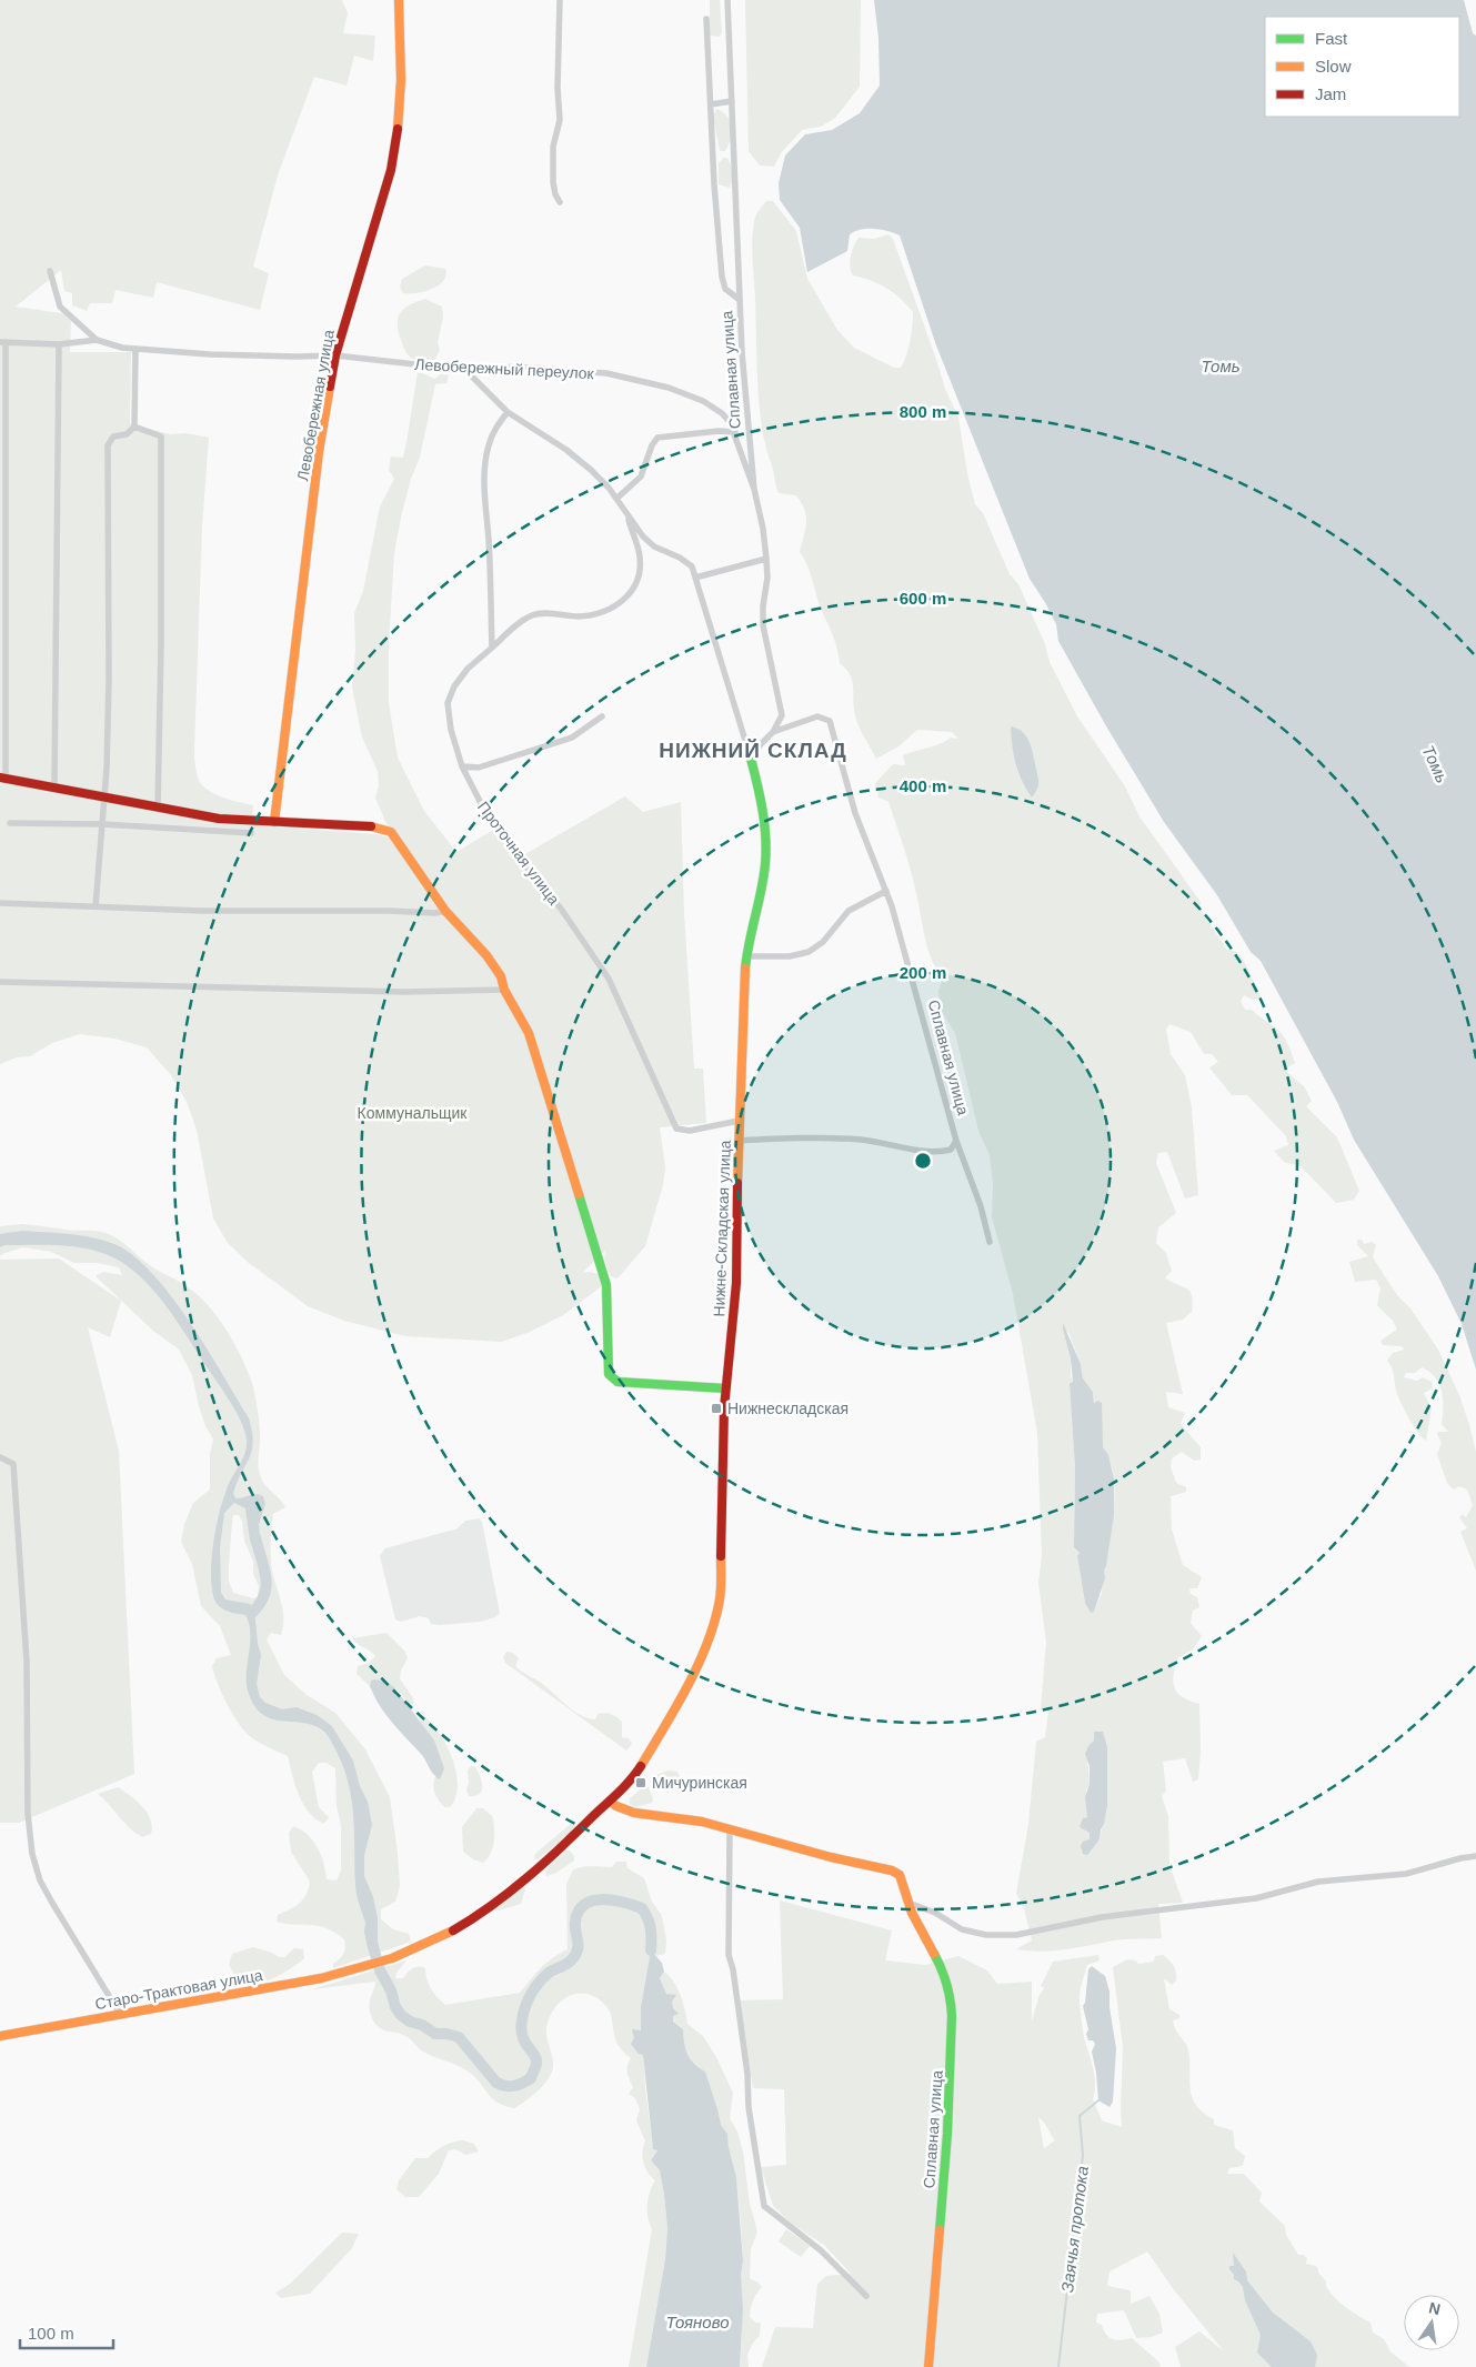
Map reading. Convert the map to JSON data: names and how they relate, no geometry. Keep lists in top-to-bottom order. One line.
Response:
{"streets":{"street":["Левобережный переулок","Сплавная улица","Левобережная улица","Проточная улица","Нижне-Складская улица","Старо-Трактовая улица"]},"crossings":[["Левобережный переулок","Сплавная улица"],["Левобережный переулок","Левобережная улица"],["Сплавная улица","Нижне-Складская улица"],["Проточная улица","Нижне-Складская улица"],["Нижне-Складская улица","Старо-Трактовая улица"]],"districts":["НИЖНИЙ СКЛАД"],"water":["Томь","Заячья протока","Тояново"],"parks":["Коммунальщик"],"places":{"transit":["Нижнескладская","Мичуринская"]},"legend":["Fast","Slow","Jam"],"scale_bar":"100 m","north":"top","rings":["800 m","600 m","400 m","200 m"]}
